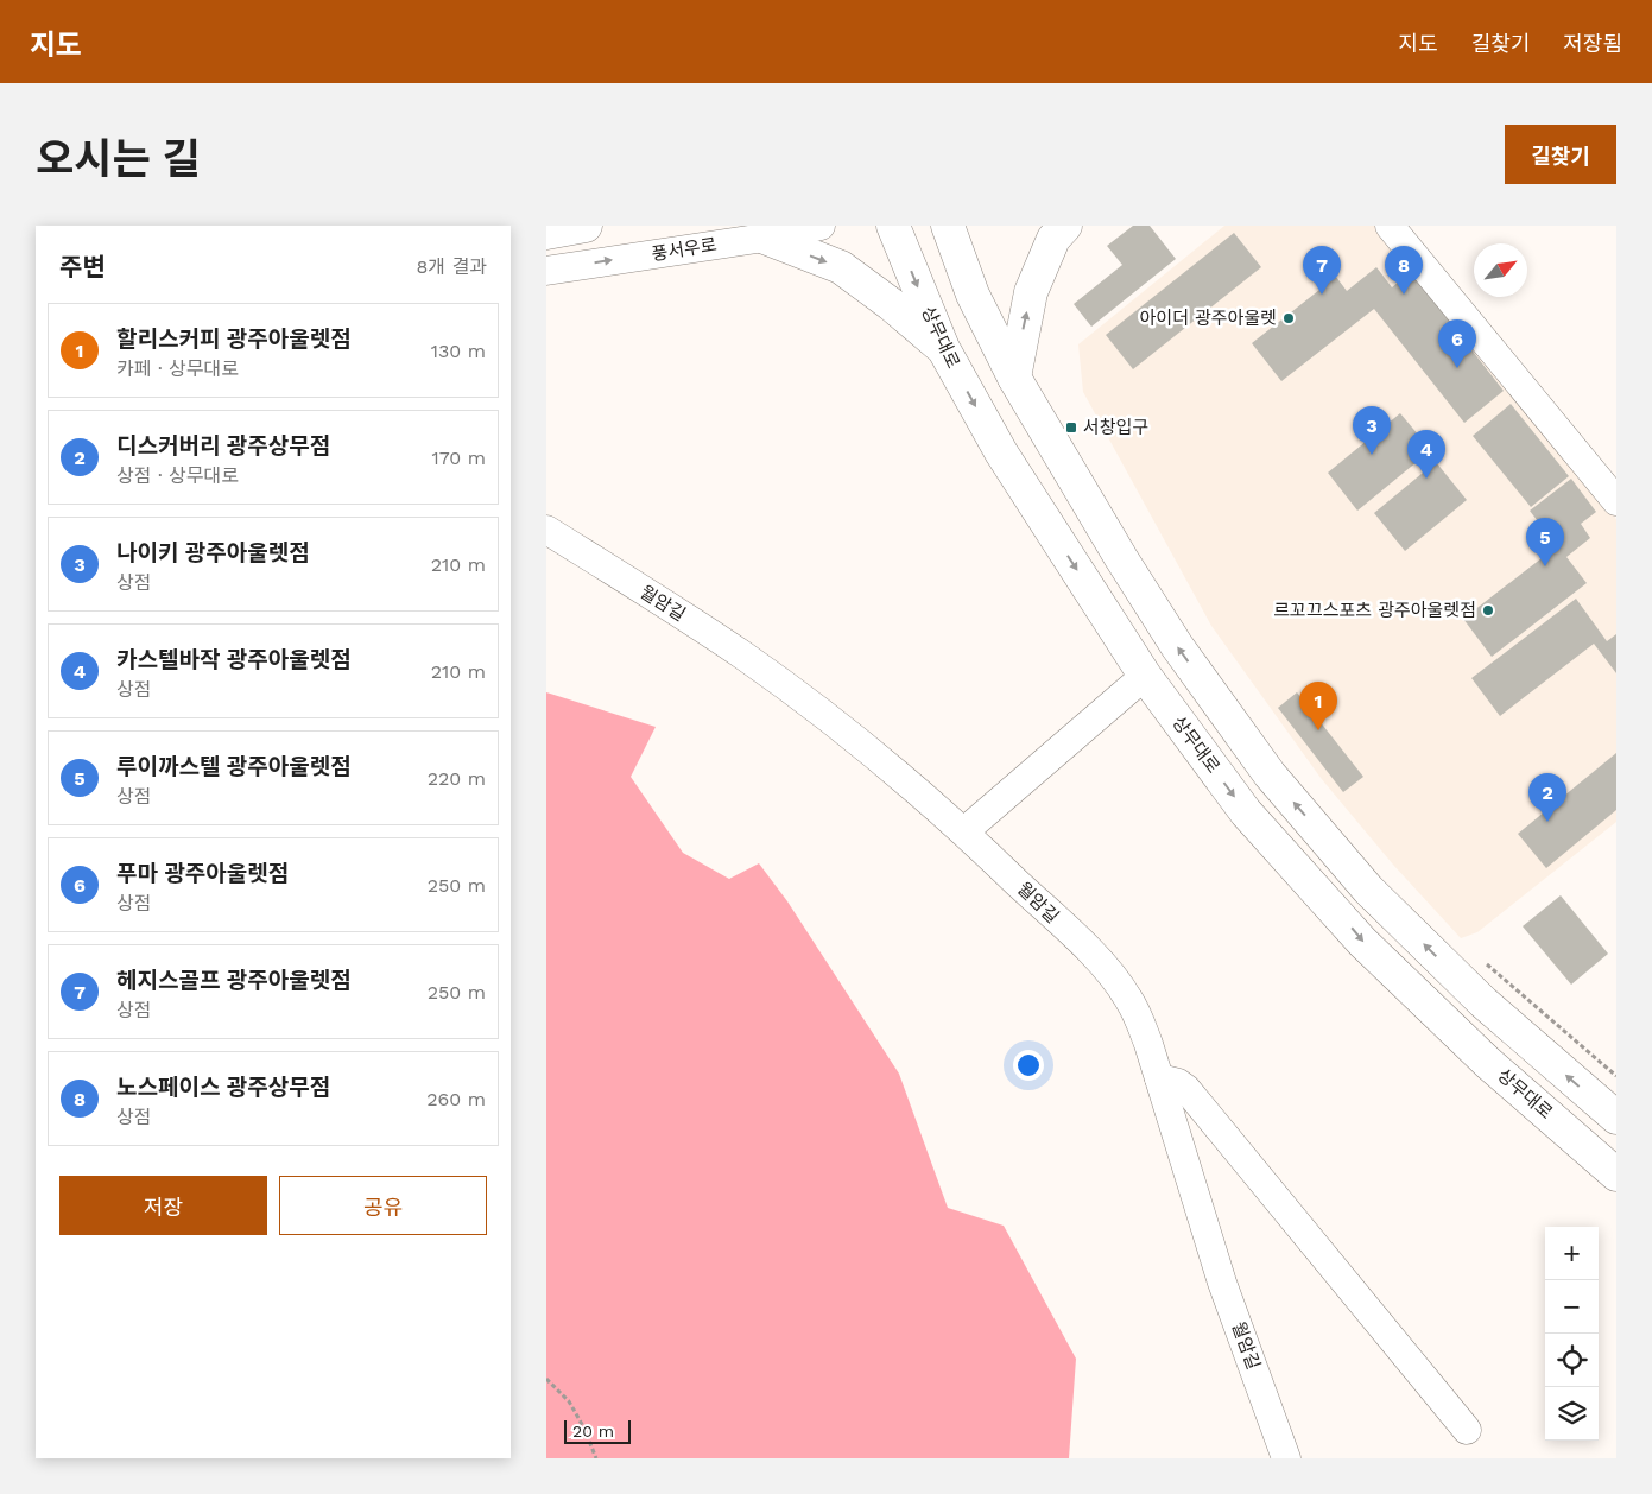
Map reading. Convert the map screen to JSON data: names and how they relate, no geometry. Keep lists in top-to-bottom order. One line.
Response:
{"streets":{"main road":["상무대로"],"street":["풍서우로","월암길"]},"one_way":["풍서우로"],"places":{"other":["아이더 광주아울렛","르꼬끄스포츠 광주아울렛점"],"transit":["서창입구"]},"scale_bar":"20 m","north":"top right","page":{"header":"지도","nav":["지도","길찾기","저장됨"],"title":"오시는 길","buttons":["길찾기",["저장","공유"]],"heading":["주변","8개 결과"],"pins":["7","8","6","3","4","5","1","2"],"list":[{"mark":"1","name":"할리스커피 광주아울렛점","note":"카페 · 상무대로","value":"130 m"},{"mark":"2","name":"디스커버리 광주상무점","note":"상점 · 상무대로","value":"170 m"},{"mark":"3","name":"나이키 광주아울렛점","note":"상점","value":"210 m"},{"mark":"4","name":"카스텔바작 광주아울렛점","note":"상점","value":"210 m"},{"mark":"5","name":"루이까스텔 광주아울렛점","note":"상점","value":"220 m"},{"mark":"6","name":"푸마 광주아울렛점","note":"상점","value":"250 m"},{"mark":"7","name":"헤지스골프 광주아울렛점","note":"상점","value":"250 m"},{"mark":"8","name":"노스페이스 광주상무점","note":"상점","value":"260 m"}],"map_buttons":["+","−"],"scale":"20 m"}}
